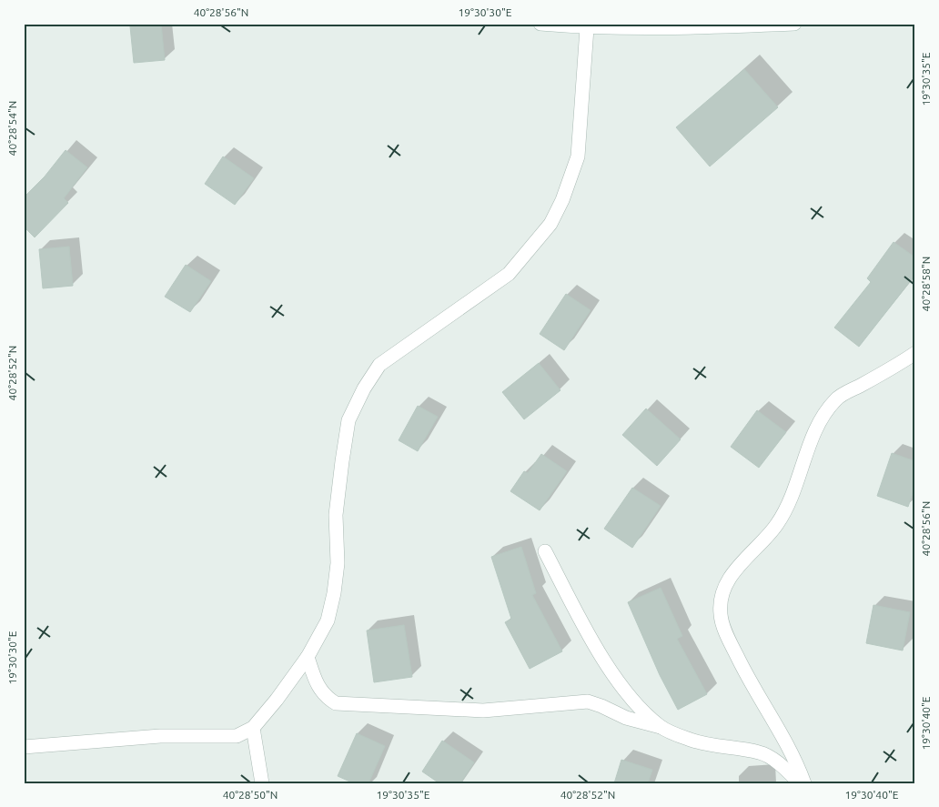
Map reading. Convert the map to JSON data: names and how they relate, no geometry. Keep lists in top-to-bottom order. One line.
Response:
{"coordinates":["40°28'56\"N","19°30'30\"E","19°30'35\"E","40°28'54\"N","40°28'58\"N","40°28'52\"N","19°30'40\"E","40°28'50\"N"]}
